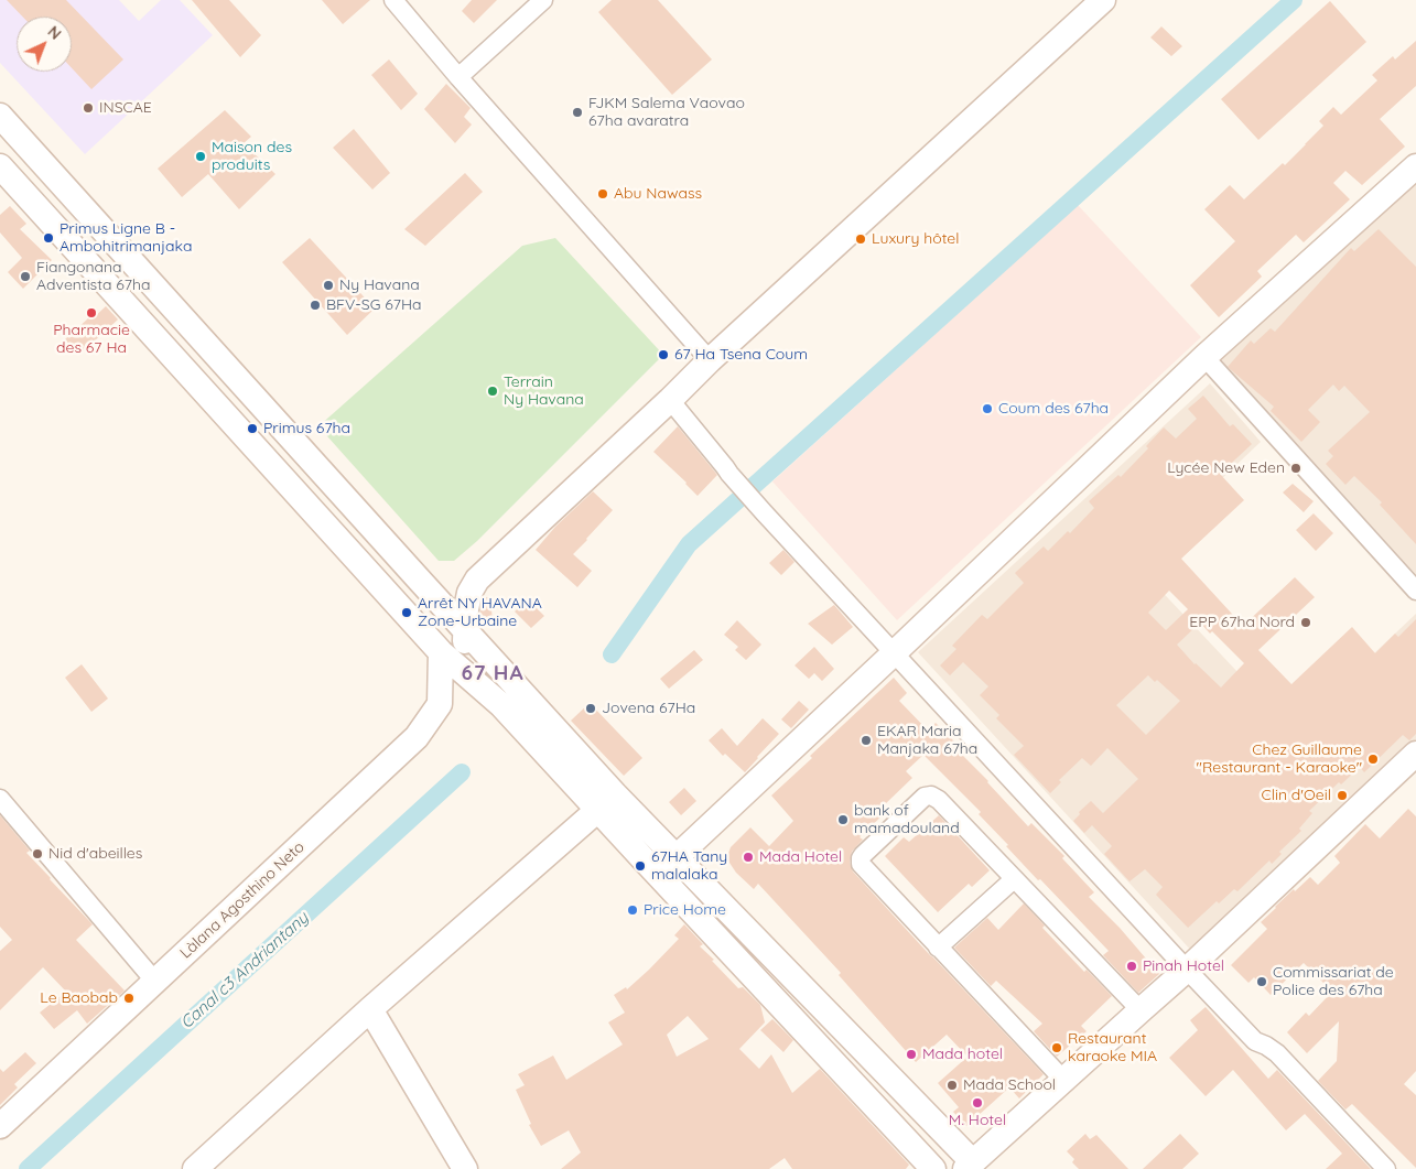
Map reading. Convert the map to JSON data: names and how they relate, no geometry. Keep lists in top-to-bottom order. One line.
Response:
{"streets":{"main road":["Làlana Agosthino Neto"]},"districts":["67 HA"],"water":["Canal c3 Andriantany"],"places":["INSCAE","FJKM Salema Vaovao 67ha avaratra","Maison des produits","Abu Nawass","Primus Ligne B - Ambohitrimanjaka","Luxury hôtel","Fiangonana Adventista 67ha","Ny Havana","BFV-SG 67Ha","Pharmacie des 67 Ha","67 Ha Tsena Coum","Terrain Ny Havana","Coum des 67ha","Primus 67ha","Lycée New Eden","Arrêt NY HAVANA Zone-Urbaine","EPP 67ha Nord","Jovena 67Ha","EKAR Maria Manjaka 67ha","Chez Guillaume \"Restaurant - Karaoke\"","Clin d'Oeil","bank of mamadouland","Nid d'abeilles","Mada Hotel","67HA Tany malalaka","Price Home","Pinah Hotel","Commissariat de Police des 67ha","Le Baobab","Restaurant karaoke MIA","Mada hotel","Mada School","M. Hotel"],"north":"top right"}
